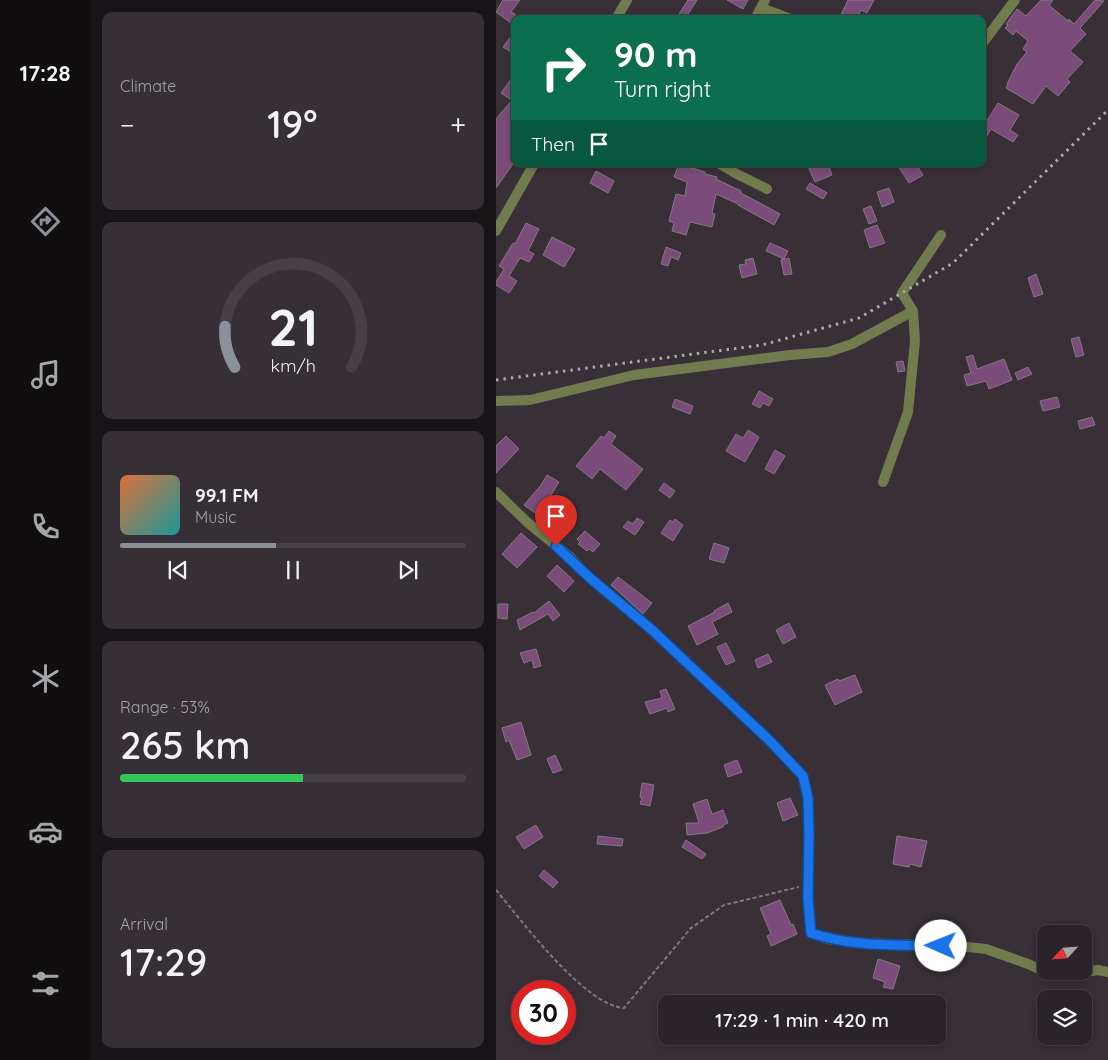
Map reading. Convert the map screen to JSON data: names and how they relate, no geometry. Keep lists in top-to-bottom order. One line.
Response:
{"north":"bottom left","page":{"tabs":"17:28","tile":["Climate",["Range · 53%","265 km"],["Arrival","17:29"]],"turn":["90 m","Turn right"],"heat":["−","19°","+"],"then":"Then","song":["99.1 FM","Music"],"limit":"30","trip":"17:29 · 1 min · 420 m","gauge":["21","km/h"]}}
